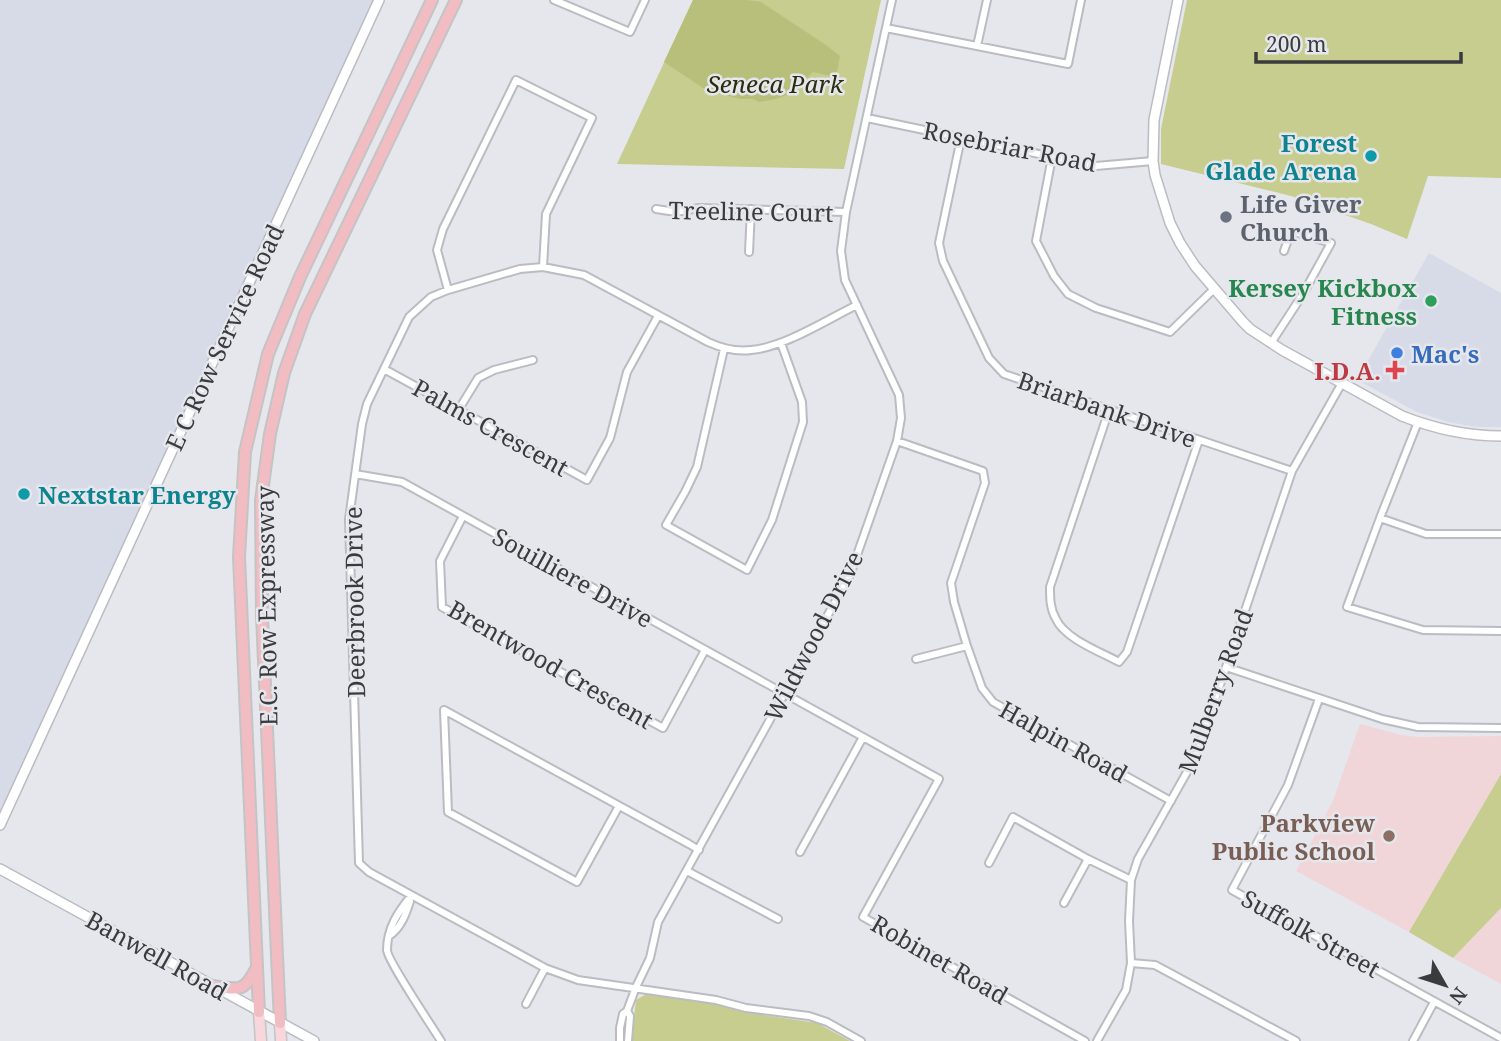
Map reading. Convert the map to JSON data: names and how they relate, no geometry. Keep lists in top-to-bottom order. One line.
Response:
{"streets":{"highway":["E.C. Row Expressway"],"street":["Rosebriar Road","Treeline Court","E C Row Service Road","Briarbank Drive","Palms Crescent","Souilliere Drive","Deerbrook Drive","Wildwood Drive","Brentwood Crescent","Mulberry Road","Halpin Road","Suffolk Street","Banwell Road","Robinet Road"]},"crossings":[["Rosebriar Road","Briarbank Drive"],["Rosebriar Road","Wildwood Drive"],["Treeline Court","Wildwood Drive"],["Briarbank Drive","Mulberry Road"],["Palms Crescent","Deerbrook Drive"],["Souilliere Drive","Deerbrook Drive"],["Souilliere Drive","Wildwood Drive"],["Souilliere Drive","Brentwood Crescent"],["Souilliere Drive","Robinet Road"],["Deerbrook Drive","Wildwood Drive"],["E.C. Row Expressway","Banwell Road"],["Wildwood Drive","Halpin Road"],["Wildwood Drive","Robinet Road"],["Mulberry Road","Halpin Road"]],"parks":["Seneca Park"],"places":{"other":["Forest Glade Arena","Life Giver Church","Kersey Kickbox Fitness","Mac's","Nextstar Energy","Parkview Public School"],"health":["I.D.A."]},"scale_bar":"200 m","north":"bottom right"}
